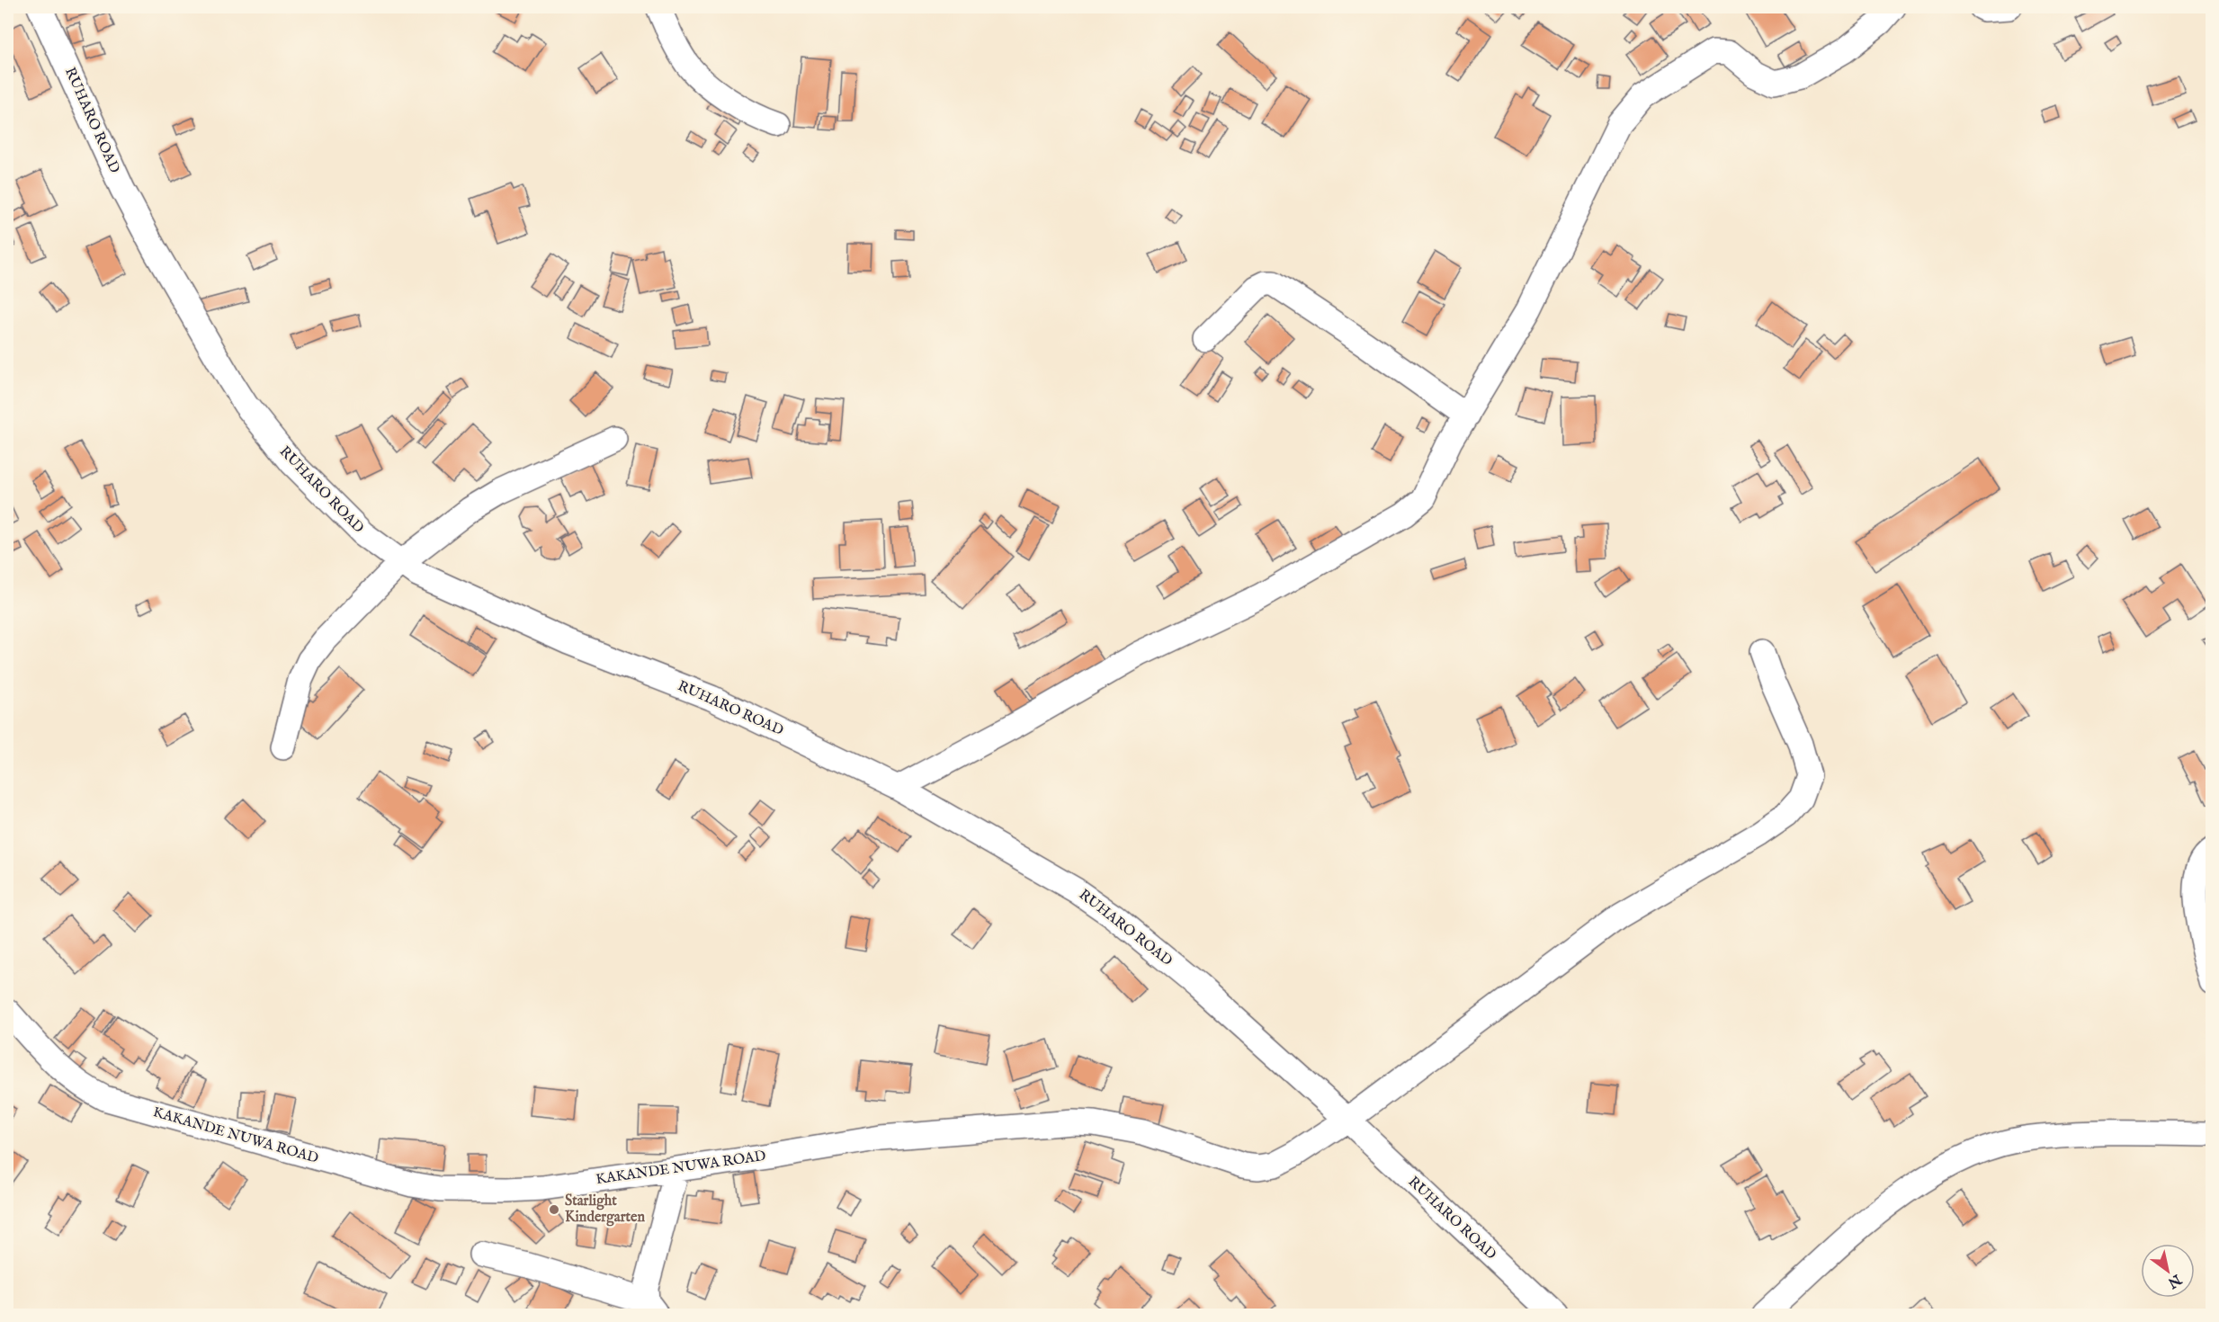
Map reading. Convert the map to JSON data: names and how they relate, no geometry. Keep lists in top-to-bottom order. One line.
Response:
{"streets":{"street":["RUHARO ROAD","KAKANDE NUWA ROAD"]},"crossings":[["RUHARO ROAD","KAKANDE NUWA ROAD"]],"places":["Starlight Kindergarten"],"north":"bottom right"}
